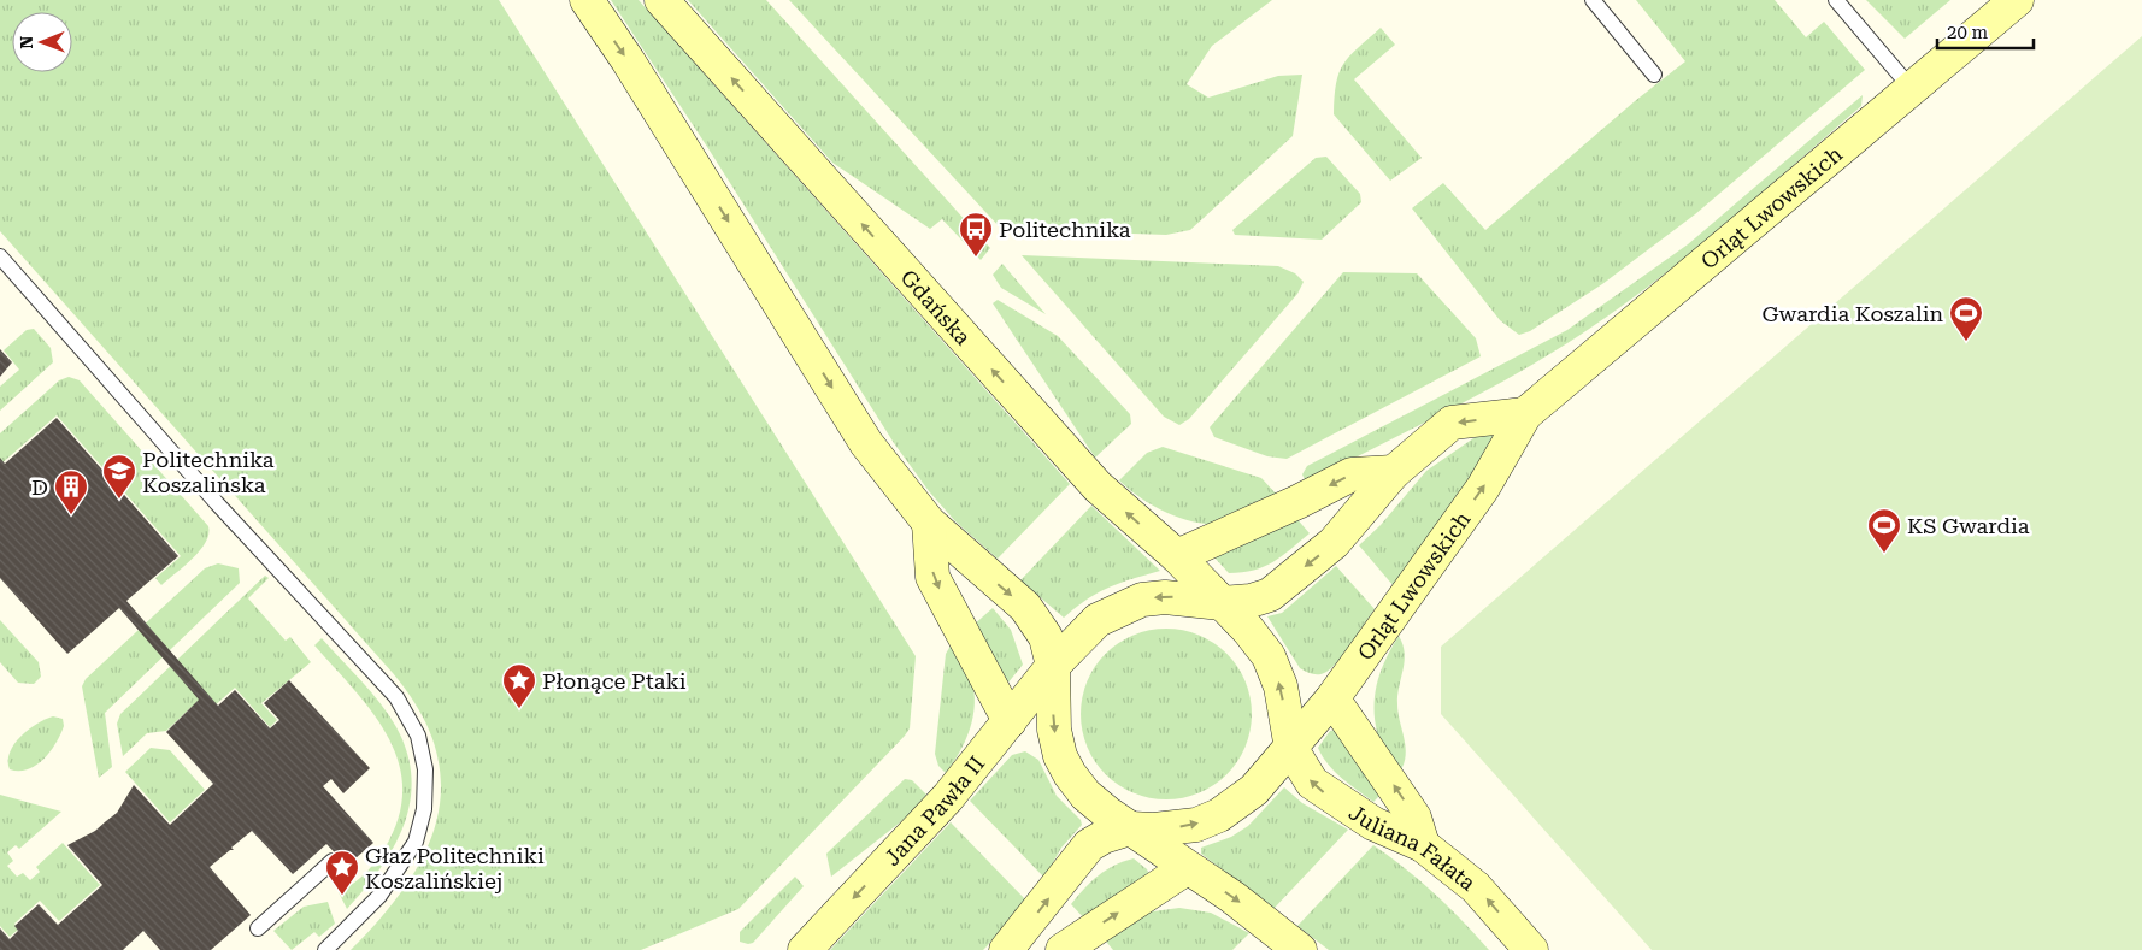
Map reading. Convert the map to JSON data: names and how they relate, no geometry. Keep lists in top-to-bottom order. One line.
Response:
{"streets":{"main road":["Orląt Lwowskich","Gdańska","Jana Pawła II","Juliana Fałata"]},"crossings":[["Orląt Lwowskich","Gdańska"],["Orląt Lwowskich","Juliana Fałata"],["Gdańska","Jana Pawła II"],["Gdańska","Juliana Fałata"]],"places":{"bus stop":["Politechnika"],"sports":["Gwardia Koszalin","KS Gwardia"],"school or university":["Politechnika Koszalińska"],"building":["D"],"place":["Płonące Ptaki","Głaz Politechniki Koszalińskiej"]},"scale_bar":"20 m","north":"left"}
